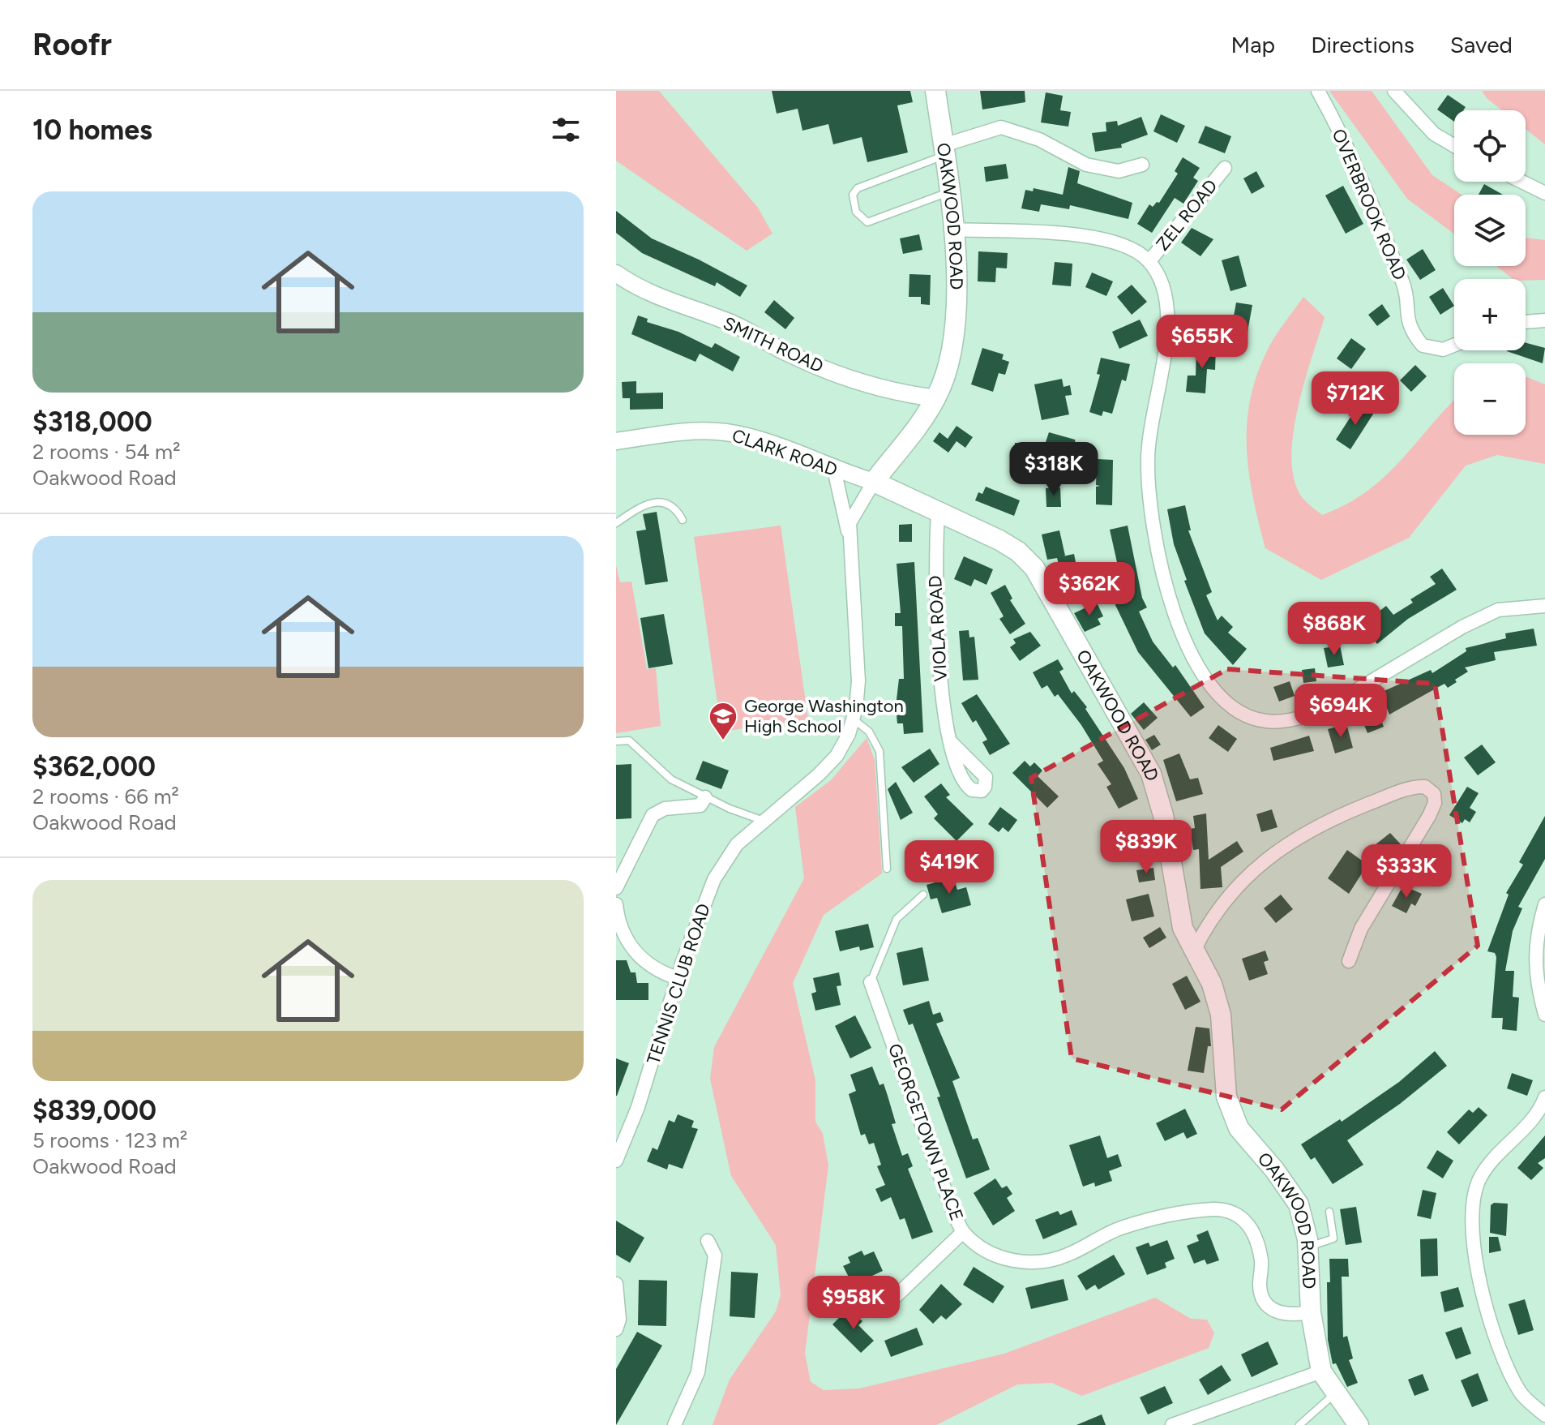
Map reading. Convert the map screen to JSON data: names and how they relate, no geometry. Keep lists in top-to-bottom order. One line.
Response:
{"streets":{"main road":["OAKWOOD ROAD"],"street":["OVERBROOK ROAD","ZEL ROAD","SMITH ROAD","CLARK ROAD","VIOLA ROAD","TENNIS CLUB ROAD","GEORGETOWN PLACE"]},"crossings":[["OAKWOOD ROAD","SMITH ROAD"],["OAKWOOD ROAD","CLARK ROAD"],["OAKWOOD ROAD","VIOLA ROAD"],["OAKWOOD ROAD","TENNIS CLUB ROAD"],["OAKWOOD ROAD","GEORGETOWN PLACE"],["CLARK ROAD","TENNIS CLUB ROAD"]],"places":{"school or university":["George Washington High School"]},"page":{"header":"Roofr","nav":["Map","Directions","Saved"],"heading":"10 homes","map_buttons":["+","−"],"list":[{"name":"$318,000","note":"2 rooms · 54 m² · Oakwood Road"},{"name":"$362,000","note":"2 rooms · 66 m² · Oakwood Road"},{"name":"$839,000","note":"5 rooms · 123 m² · Oakwood Road"}],"price":["$655K","$712K","$318K","$362K","$868K","$694K","$839K","$419K","$333K","$958K"]}}
